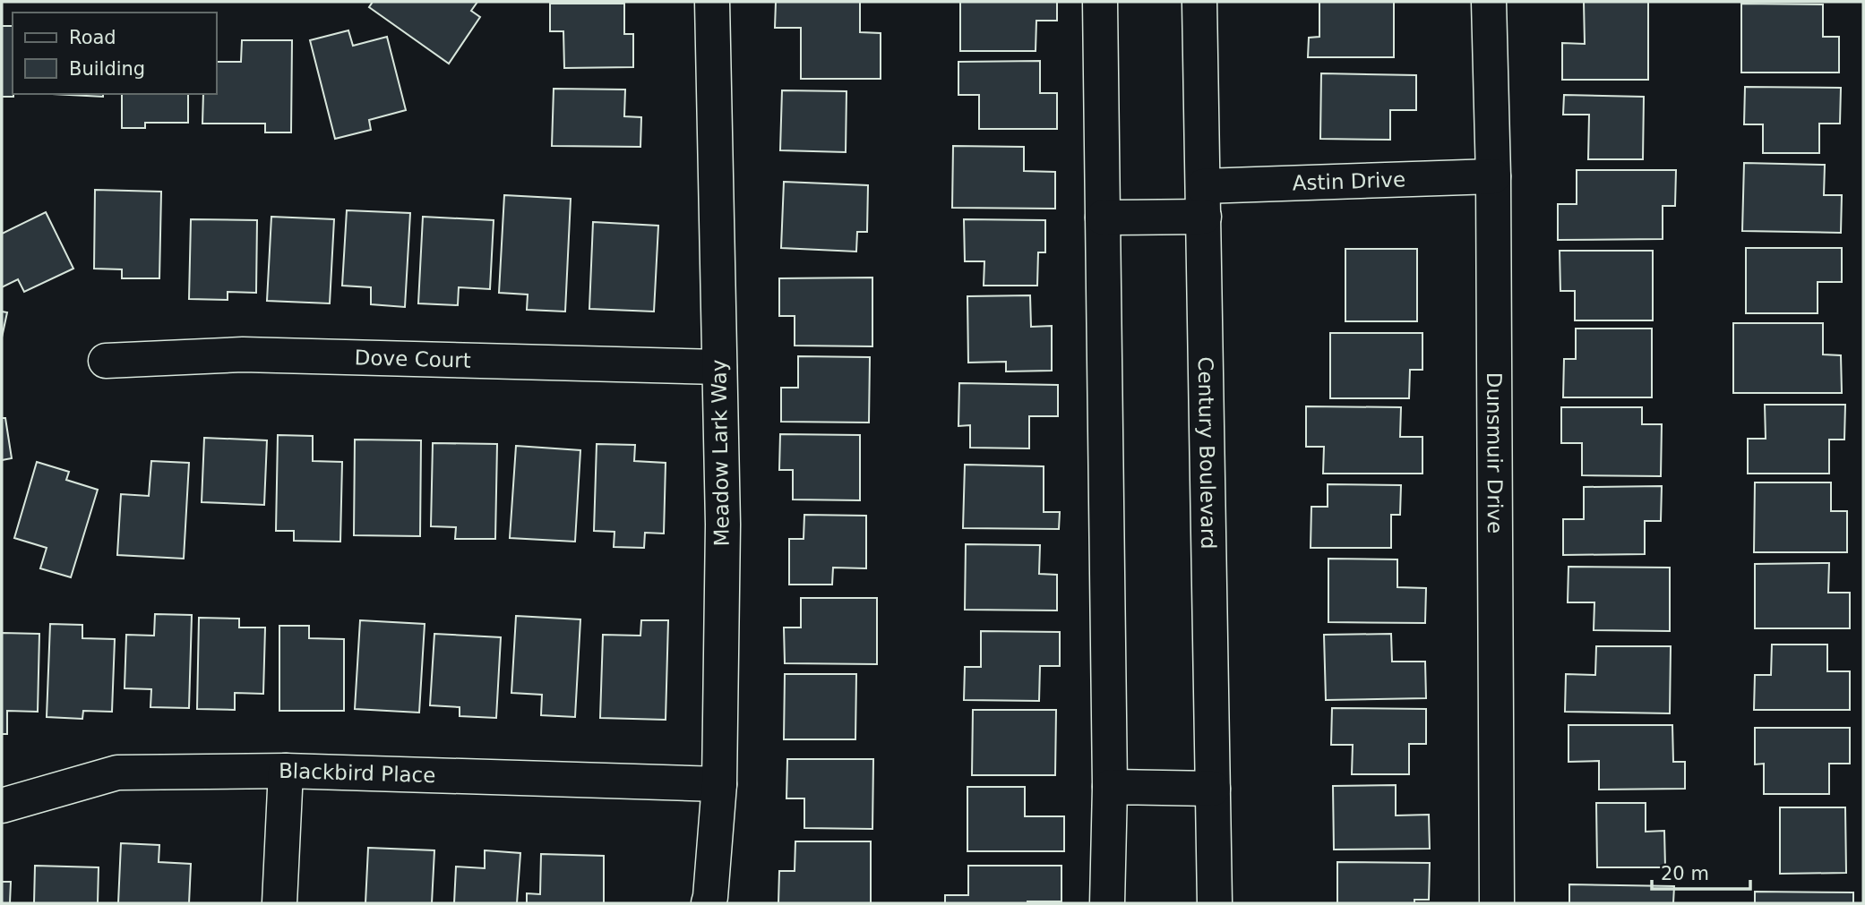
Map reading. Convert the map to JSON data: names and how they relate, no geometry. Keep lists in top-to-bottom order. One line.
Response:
{"streets":{"street":["Astin Drive","Dove Court","Century Boulevard","Dunsmuir Drive","Meadow Lark Way","Blackbird Place"]},"crossings":[["Astin Drive","Century Boulevard"],["Astin Drive","Dunsmuir Drive"],["Dove Court","Meadow Lark Way"],["Meadow Lark Way","Blackbird Place"]],"legend":["Road","Building"],"scale_bar":"20 m"}
